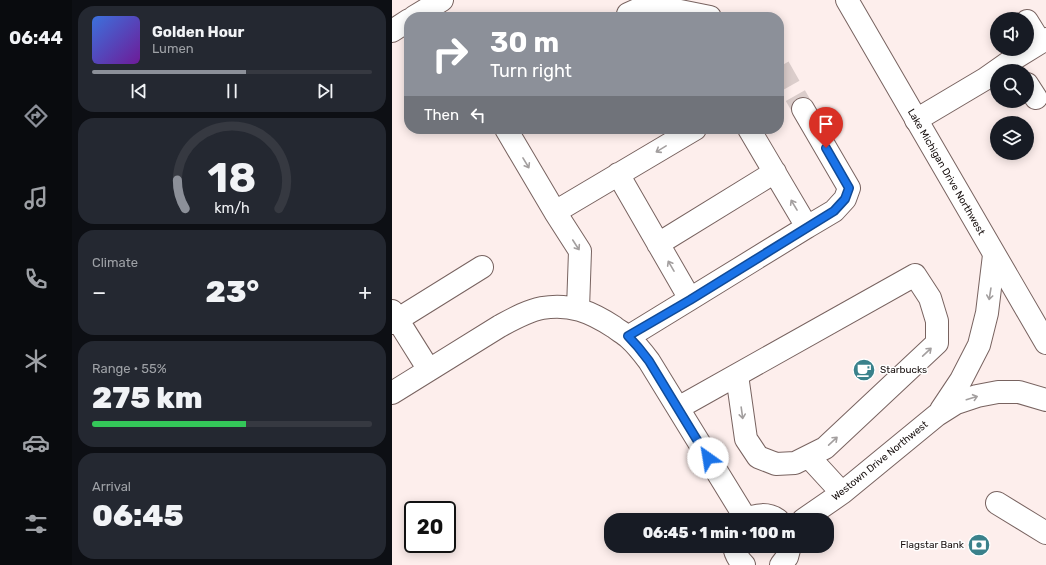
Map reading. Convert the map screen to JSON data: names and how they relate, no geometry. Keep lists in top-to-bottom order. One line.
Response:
{"streets":{"main road":["Lake Michigan Drive Northwest","Westown Drive Northwest"]},"crossings":[["Lake Michigan Drive Northwest","Westown Drive Northwest"]],"places":{"cafe":["Starbucks"],"bank":["Flagstar Bank"]},"page":{"tabs":"06:44","turn":["30 m","Turn right"],"song":["Golden Hour","Lumen"],"then":"Then","tile":["Climate",["Range · 55%","275 km"],["Arrival","06:45"]],"heat":["−","23°","+"],"limit":"20","trip":"06:45 · 1 min · 100 m","gauge":["18","km/h"]}}
